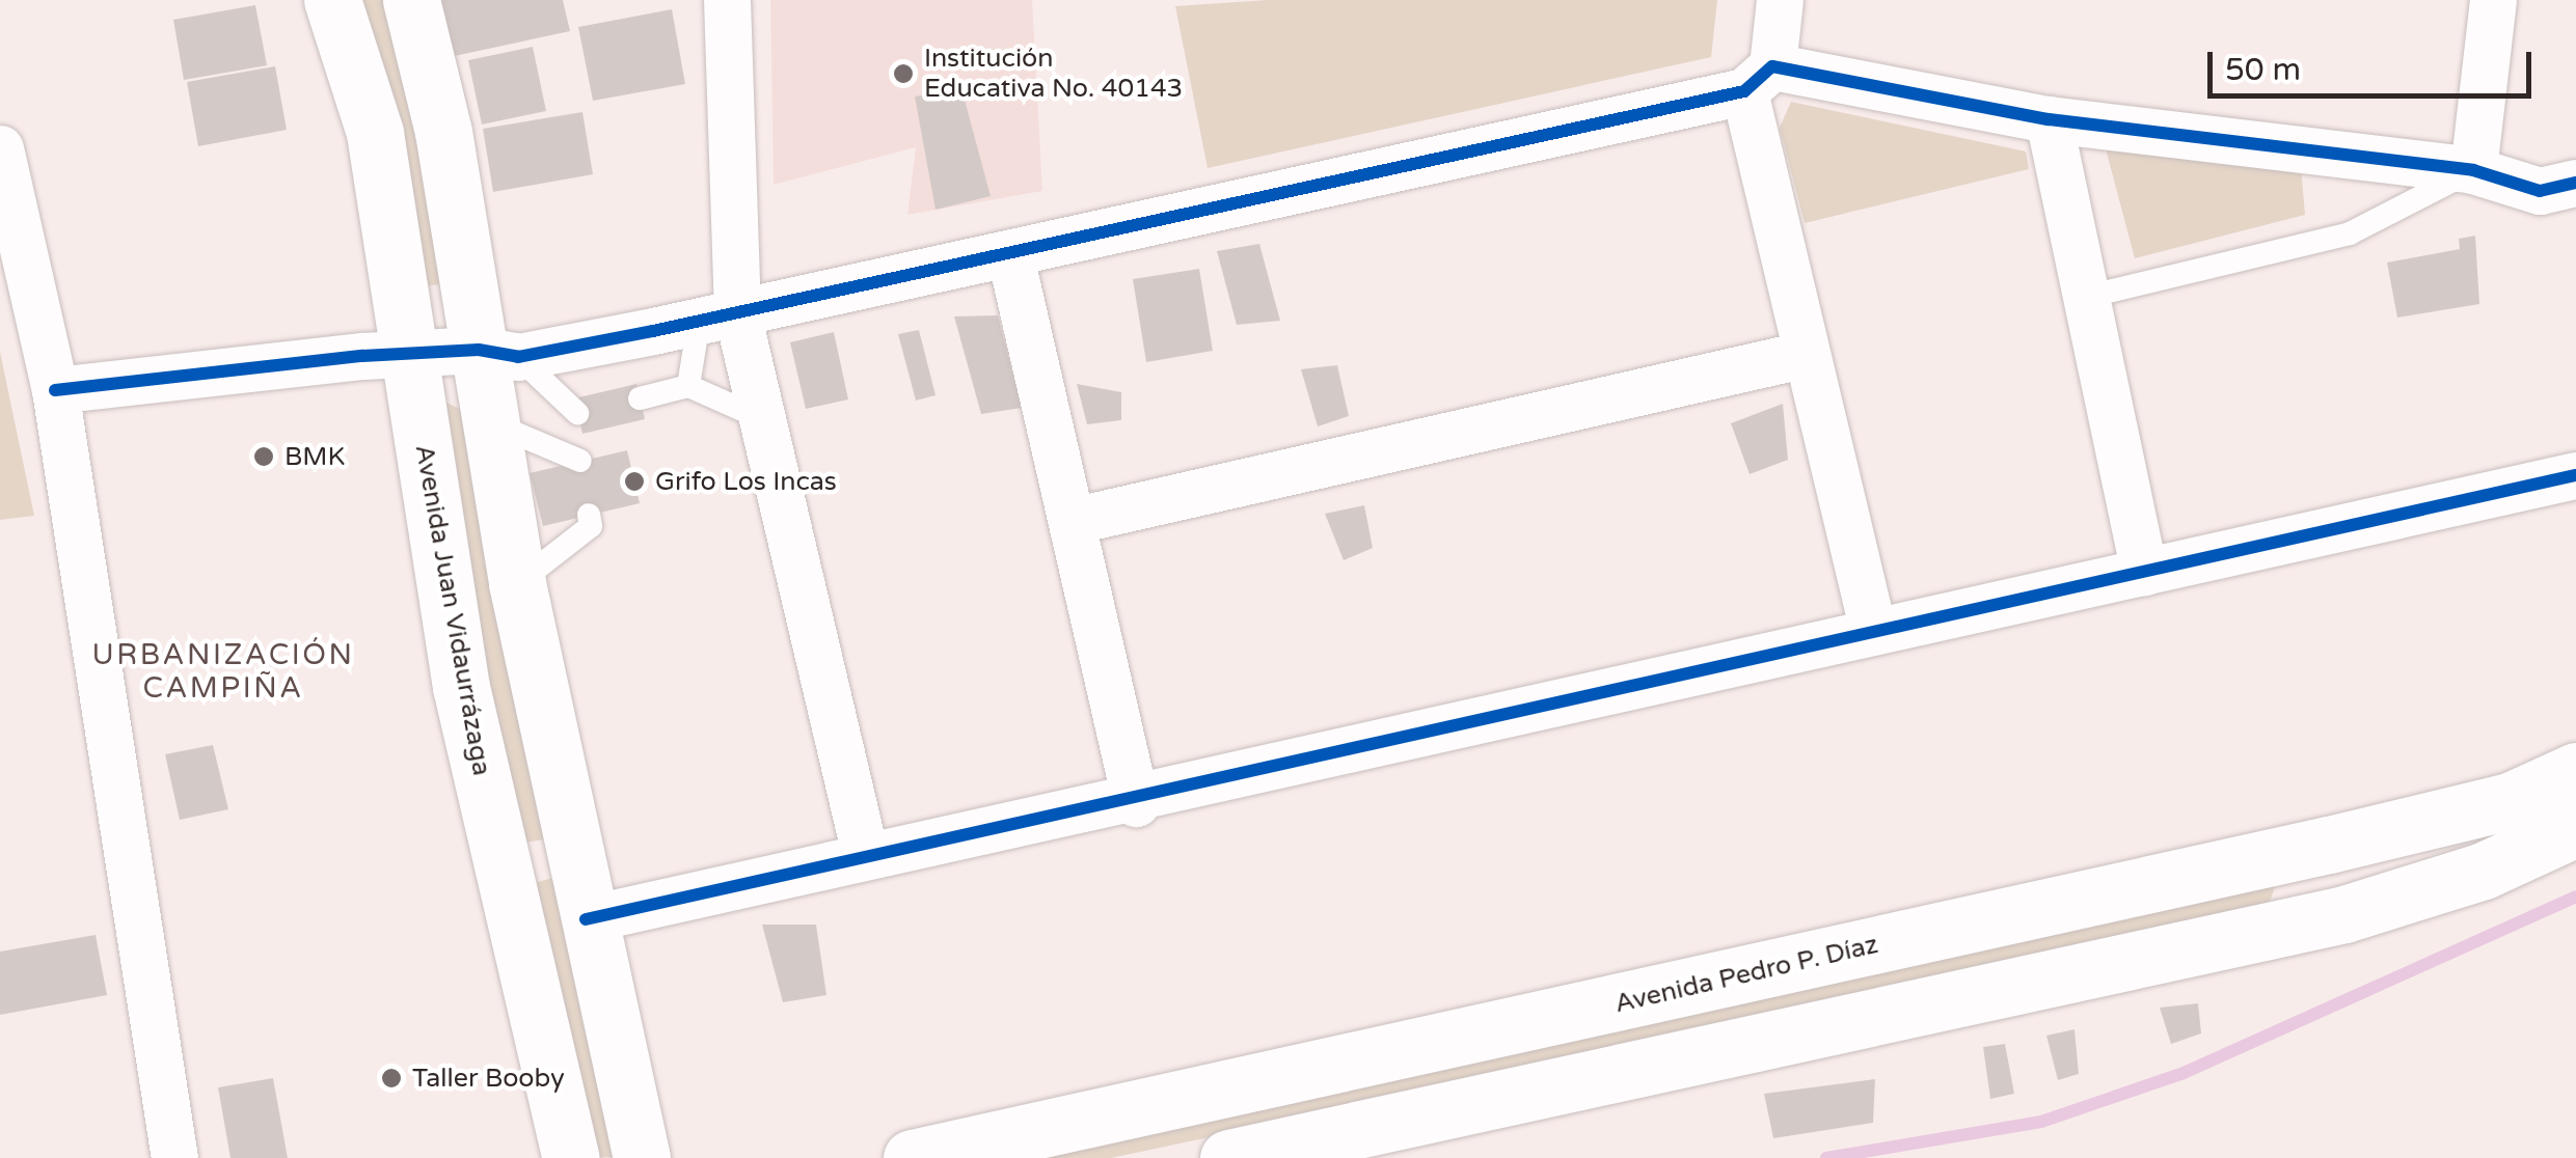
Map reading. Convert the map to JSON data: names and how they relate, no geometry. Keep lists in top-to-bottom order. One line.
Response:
{"streets":{"main road":["Avenida Juan Vidaurrázaga","Avenida Pedro P. Díaz"]},"districts":["URBANIZACIÓN CAMPIÑA"],"places":["Institución Educativa No. 40143","BMK","Grifo Los Incas","Taller Booby"],"scale_bar":"50 m"}
